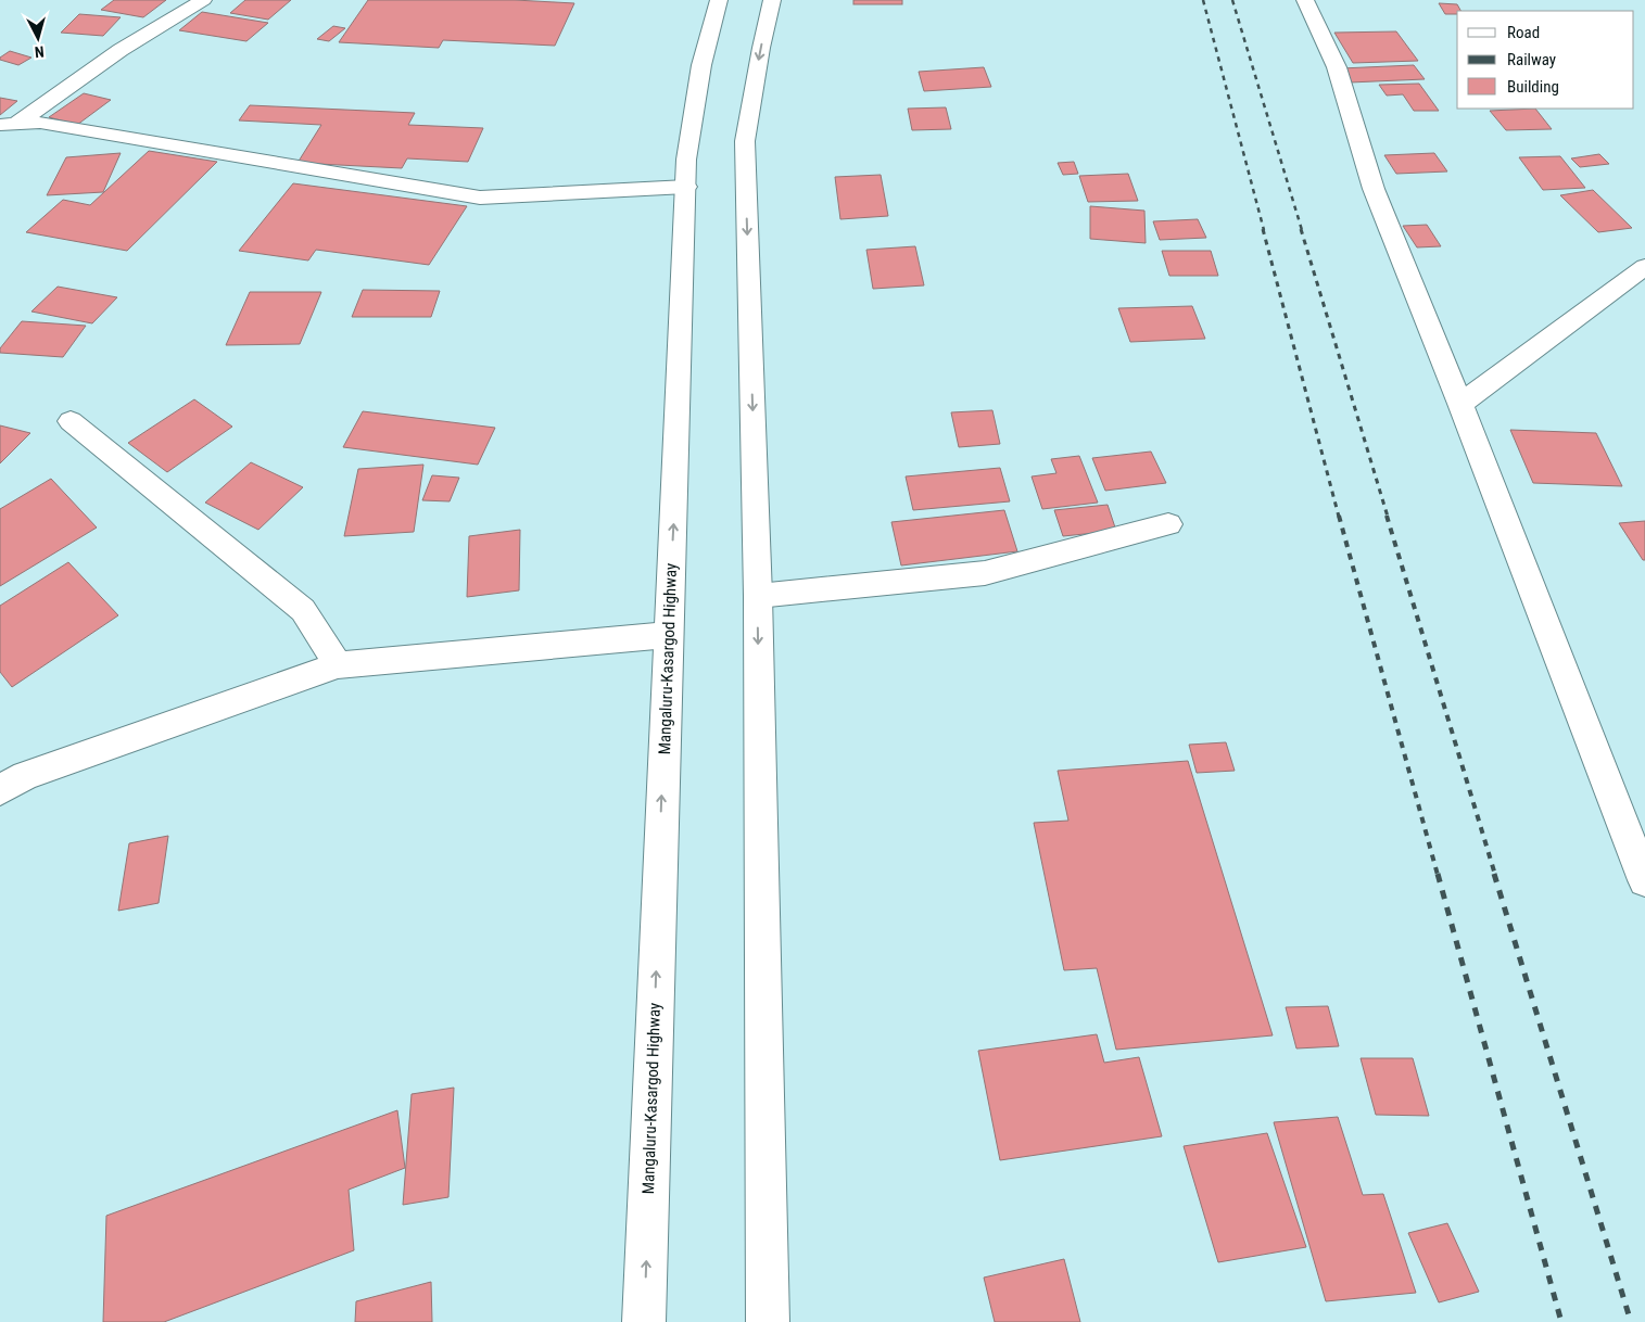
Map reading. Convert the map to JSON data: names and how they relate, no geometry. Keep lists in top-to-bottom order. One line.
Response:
{"streets":{"main road":["Mangaluru-Kasargod Highway"]},"legend":["Road","Railway","Building"],"north":"bottom"}
